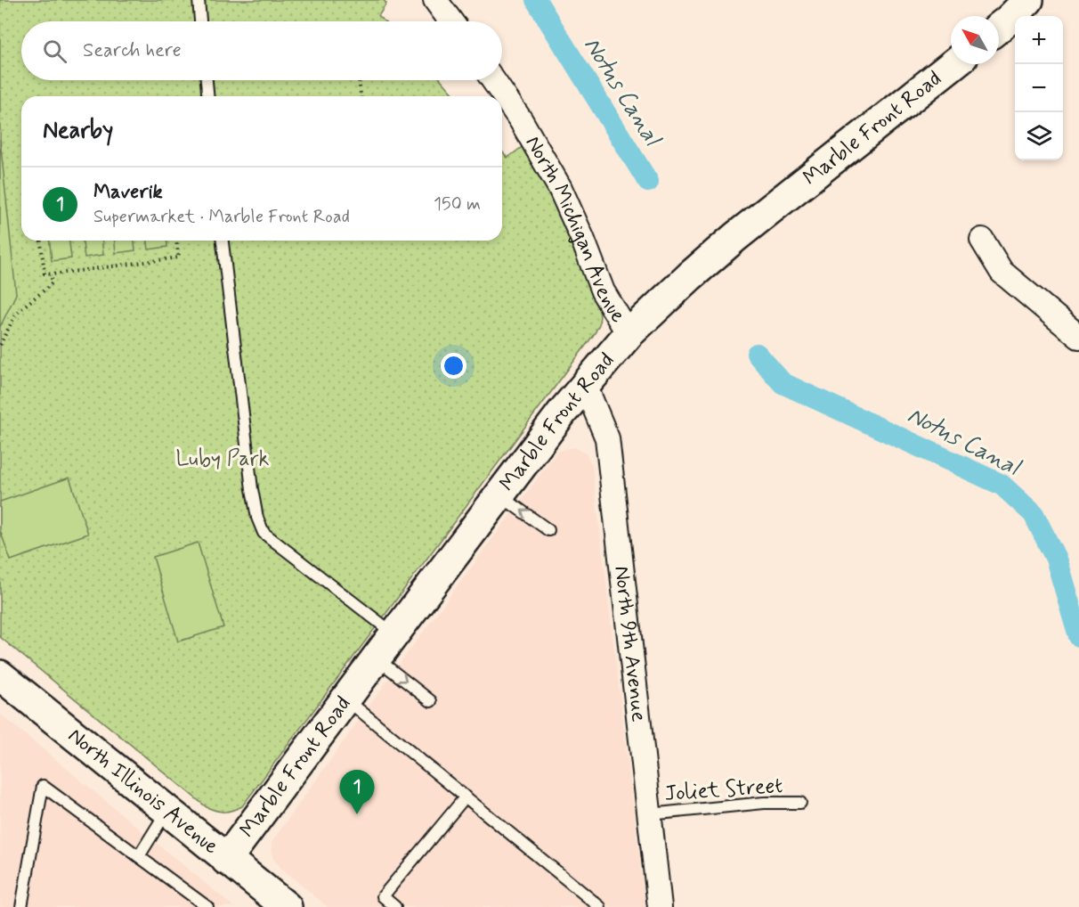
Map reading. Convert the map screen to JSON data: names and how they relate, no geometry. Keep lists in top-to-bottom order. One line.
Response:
{"streets":{"street":["Marble Front Road","North Michigan Avenue","North 9th Avenue","North Illinois Avenue"],"lane":["Joliet Street"]},"crossings":[["Marble Front Road","North Michigan Avenue"],["Marble Front Road","North 9th Avenue"],["Marble Front Road","North Illinois Avenue"],["North 9th Avenue","Joliet Street"]],"water":["Notus Canal"],"parks":["Luby Park"],"north":"top left","page":{"map_buttons":["+","−"],"search":"Search here","heading":"Nearby","list":[{"mark":"1","name":"Maverik","note":"Supermarket · Marble Front Road","value":"150 m"}],"pins":"1"}}
